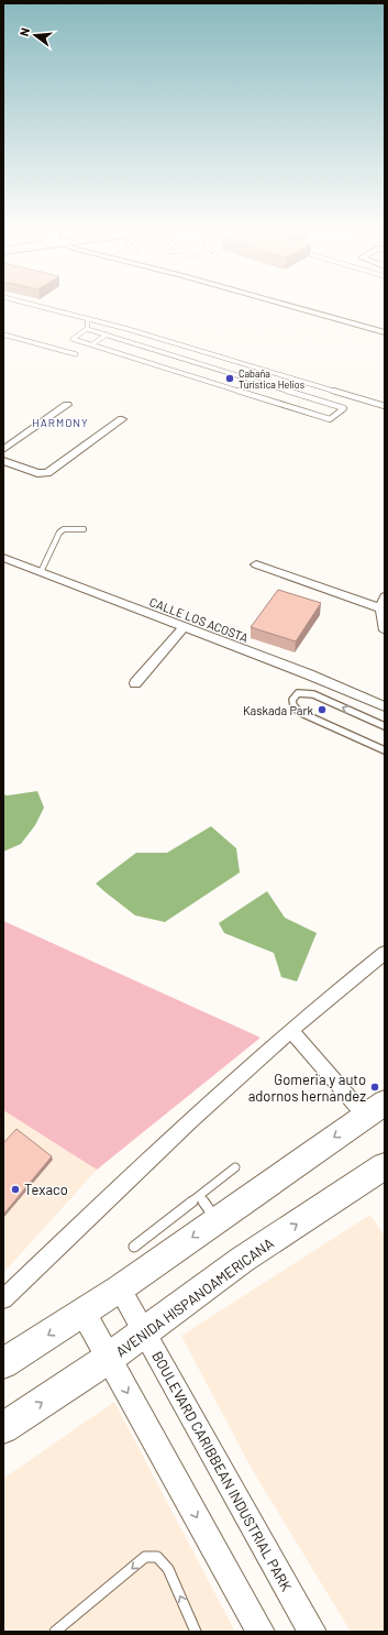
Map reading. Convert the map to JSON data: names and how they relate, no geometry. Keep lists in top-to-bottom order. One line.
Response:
{"streets":{"main road":["AVENIDA HISPANOAMERICANA"],"street":["CALLE LOS ACOSTA","BOULEVARD CARIBBEAN INDUSTRIAL PARK"]},"crossings":[["AVENIDA HISPANOAMERICANA","BOULEVARD CARIBBEAN INDUSTRIAL PARK"]],"districts":["HARMONY"],"places":["Cabaña Turística Helios","Kaskada Park","Gomeria y auto adornos hernandez","Texaco"],"north":"left"}
